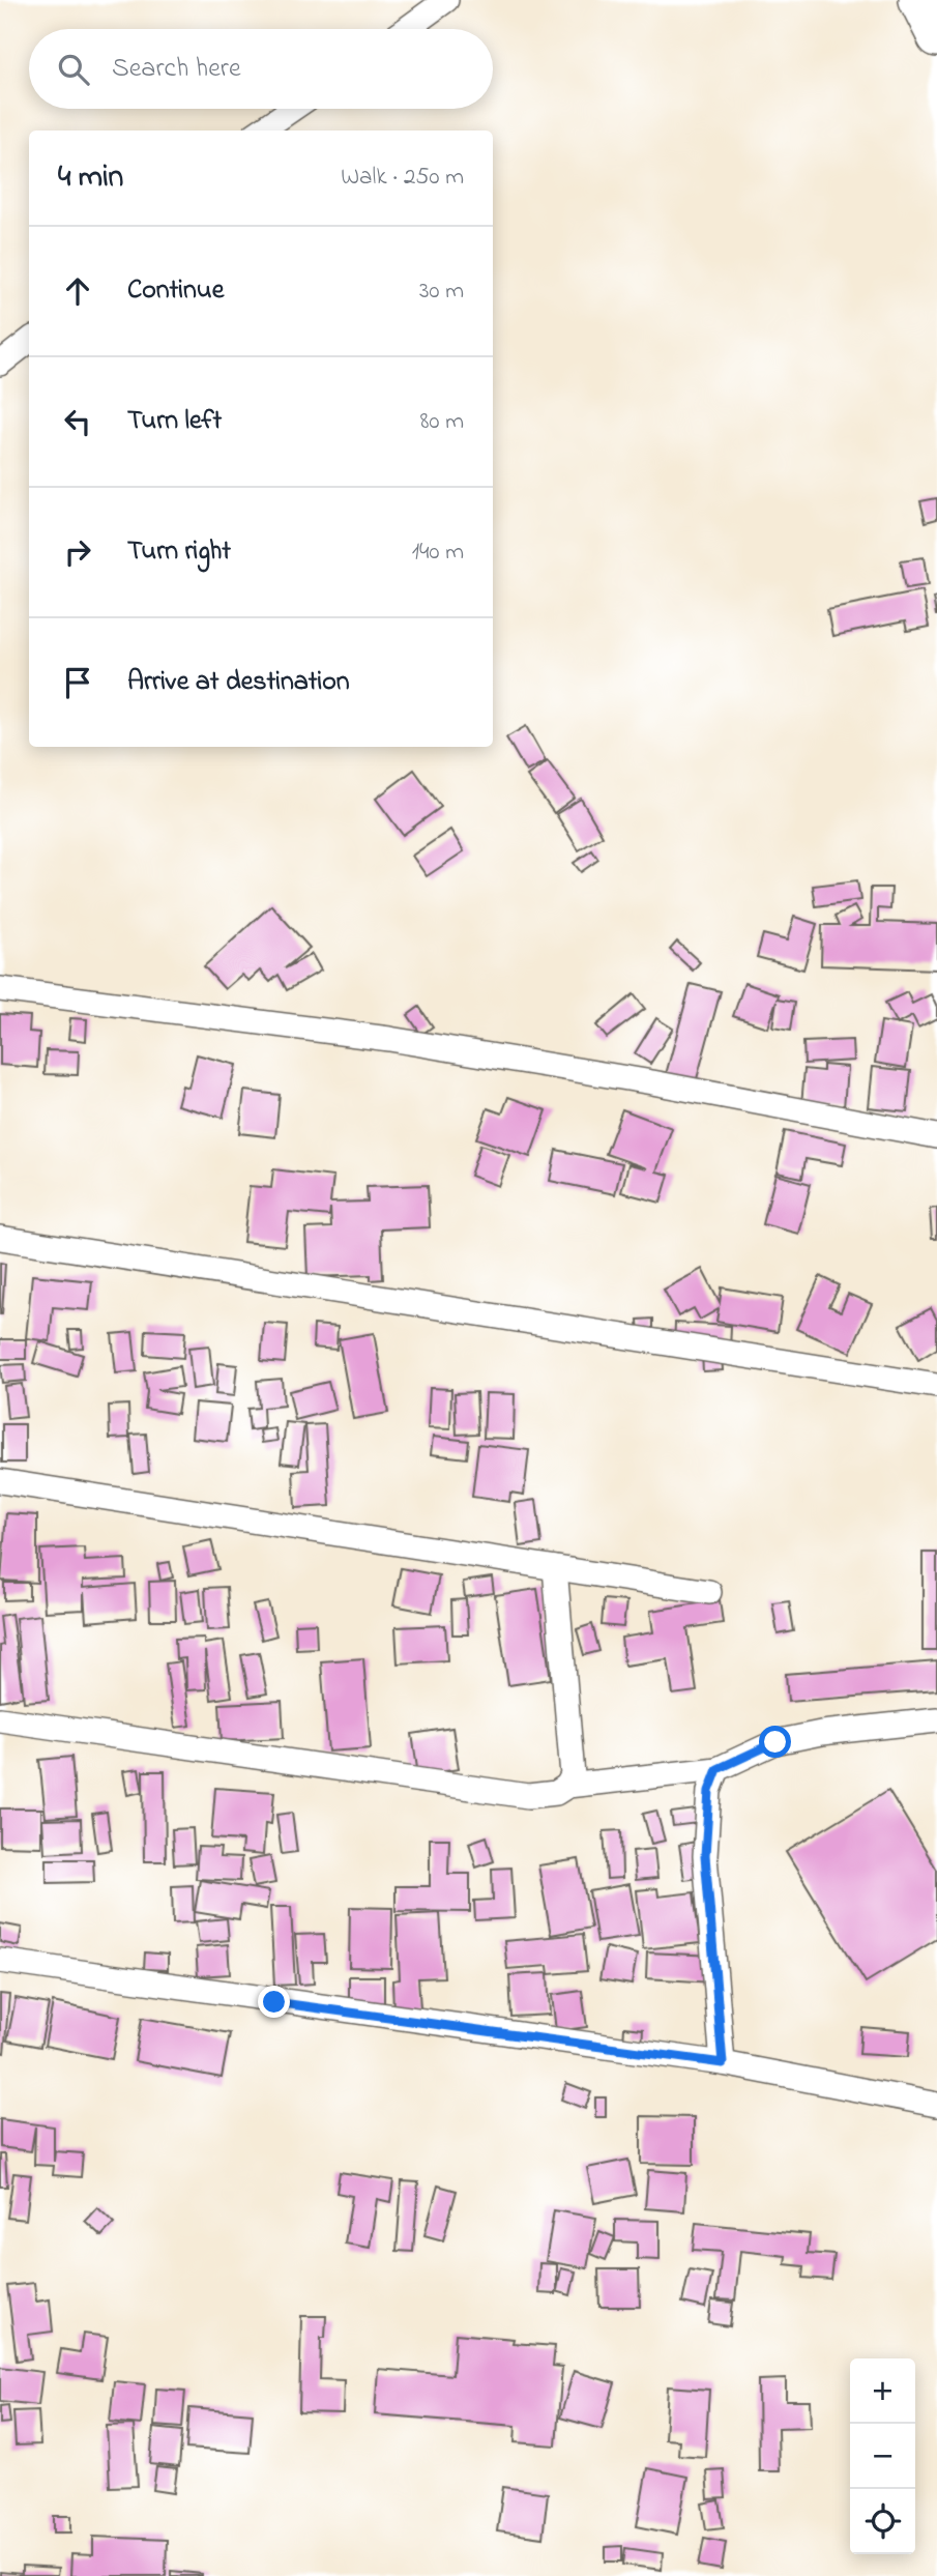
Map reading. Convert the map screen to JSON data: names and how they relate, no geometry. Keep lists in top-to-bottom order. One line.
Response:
{"page":{"search":"Search here","heading":["4 min","Walk · 250 m"],"list":[["Continue","30 m"],["Turn left","80 m"],["Turn right","140 m"],"Arrive at destination"],"map_buttons":["+","−"]}}
